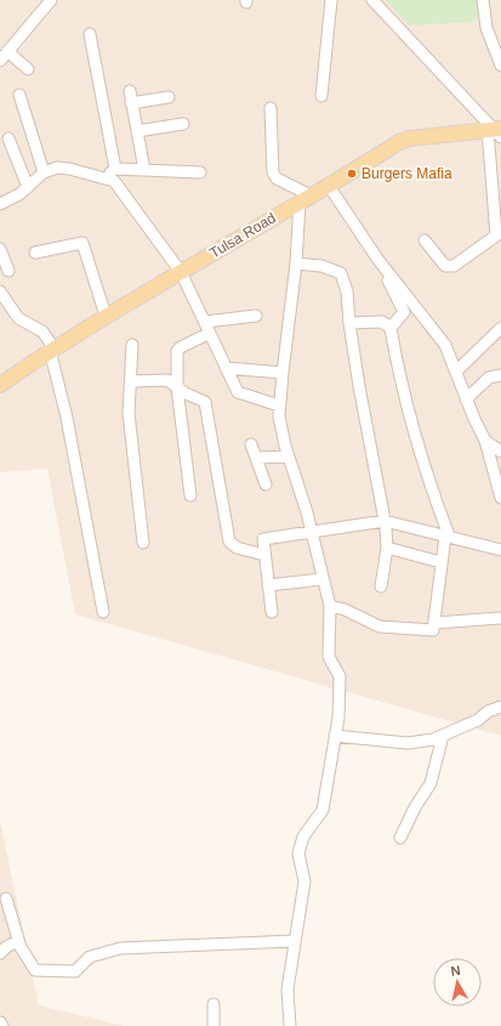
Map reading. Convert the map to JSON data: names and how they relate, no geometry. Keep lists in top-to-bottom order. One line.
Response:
{"streets":{"main road":["Tulsa Road"]},"places":["Burgers Mafia"],"north":"top"}
